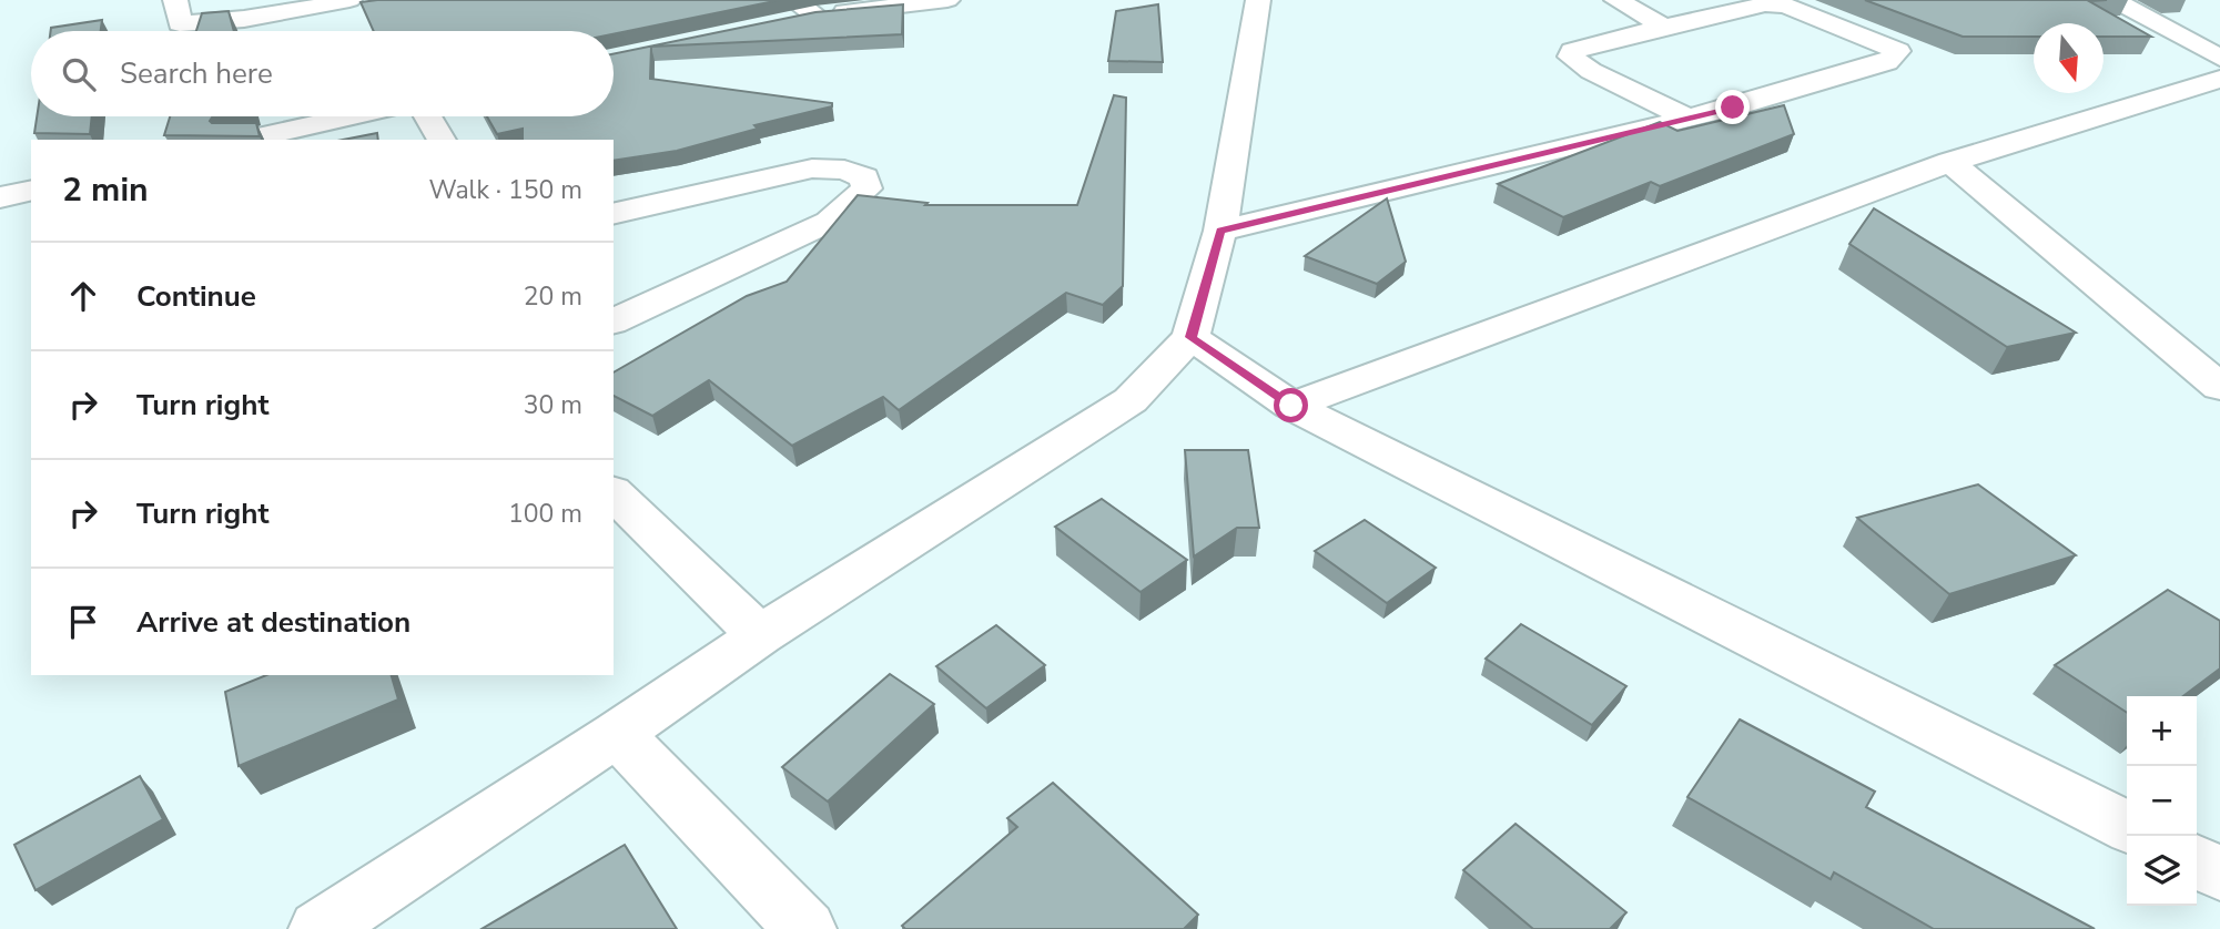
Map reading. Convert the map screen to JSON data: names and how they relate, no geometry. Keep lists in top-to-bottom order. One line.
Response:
{"north":"bottom","page":{"search":"Search here","heading":["2 min","Walk · 150 m"],"list":[["Continue","20 m"],["Turn right","30 m"],["Turn right","100 m"],"Arrive at destination"],"map_buttons":["+","−"]}}
